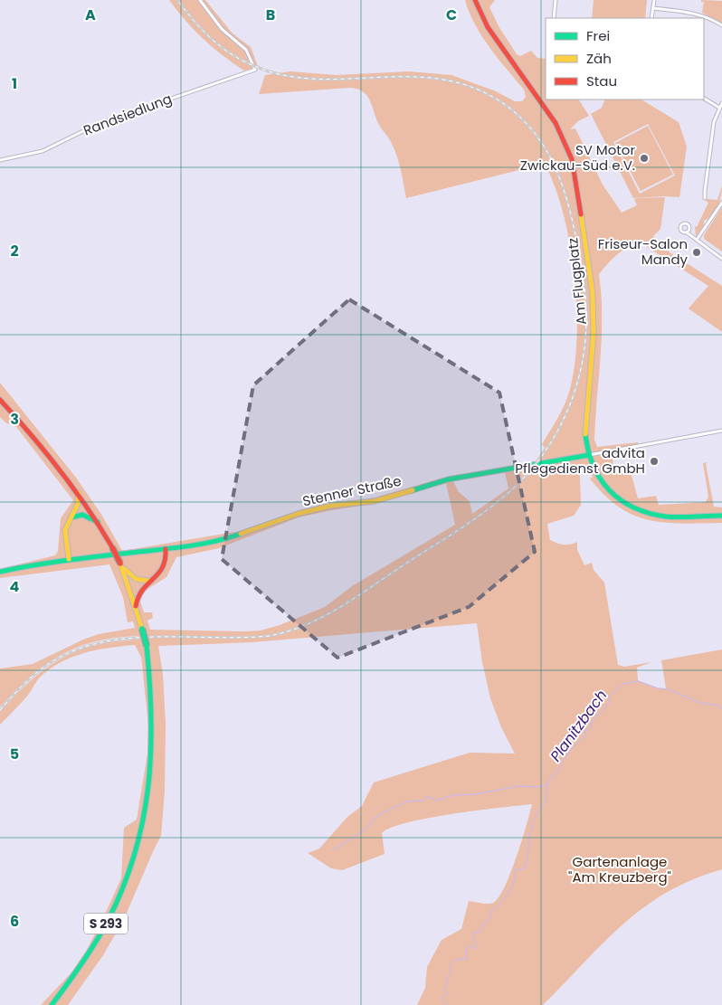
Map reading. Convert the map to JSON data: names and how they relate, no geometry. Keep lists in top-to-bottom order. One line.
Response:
{"streets":{"main road":["Am Flugplatz","Stenner Straße","S 293"],"street":["Randsiedlung"]},"crossings":[["Am Flugplatz","Stenner Straße"]],"water":["Planitzbach"],"parks":["Gartenanlage \"Am Kreuzberg\""],"places":["SV Motor Zwickau-Süd e.V.","Friseur-Salon Mandy","advita Pflegedienst GmbH"],"legend":["Frei","Zäh","Stau"],"grid":{"columns":["A","B","C"],"rows":["1","2","3","4","5","6"]}}
